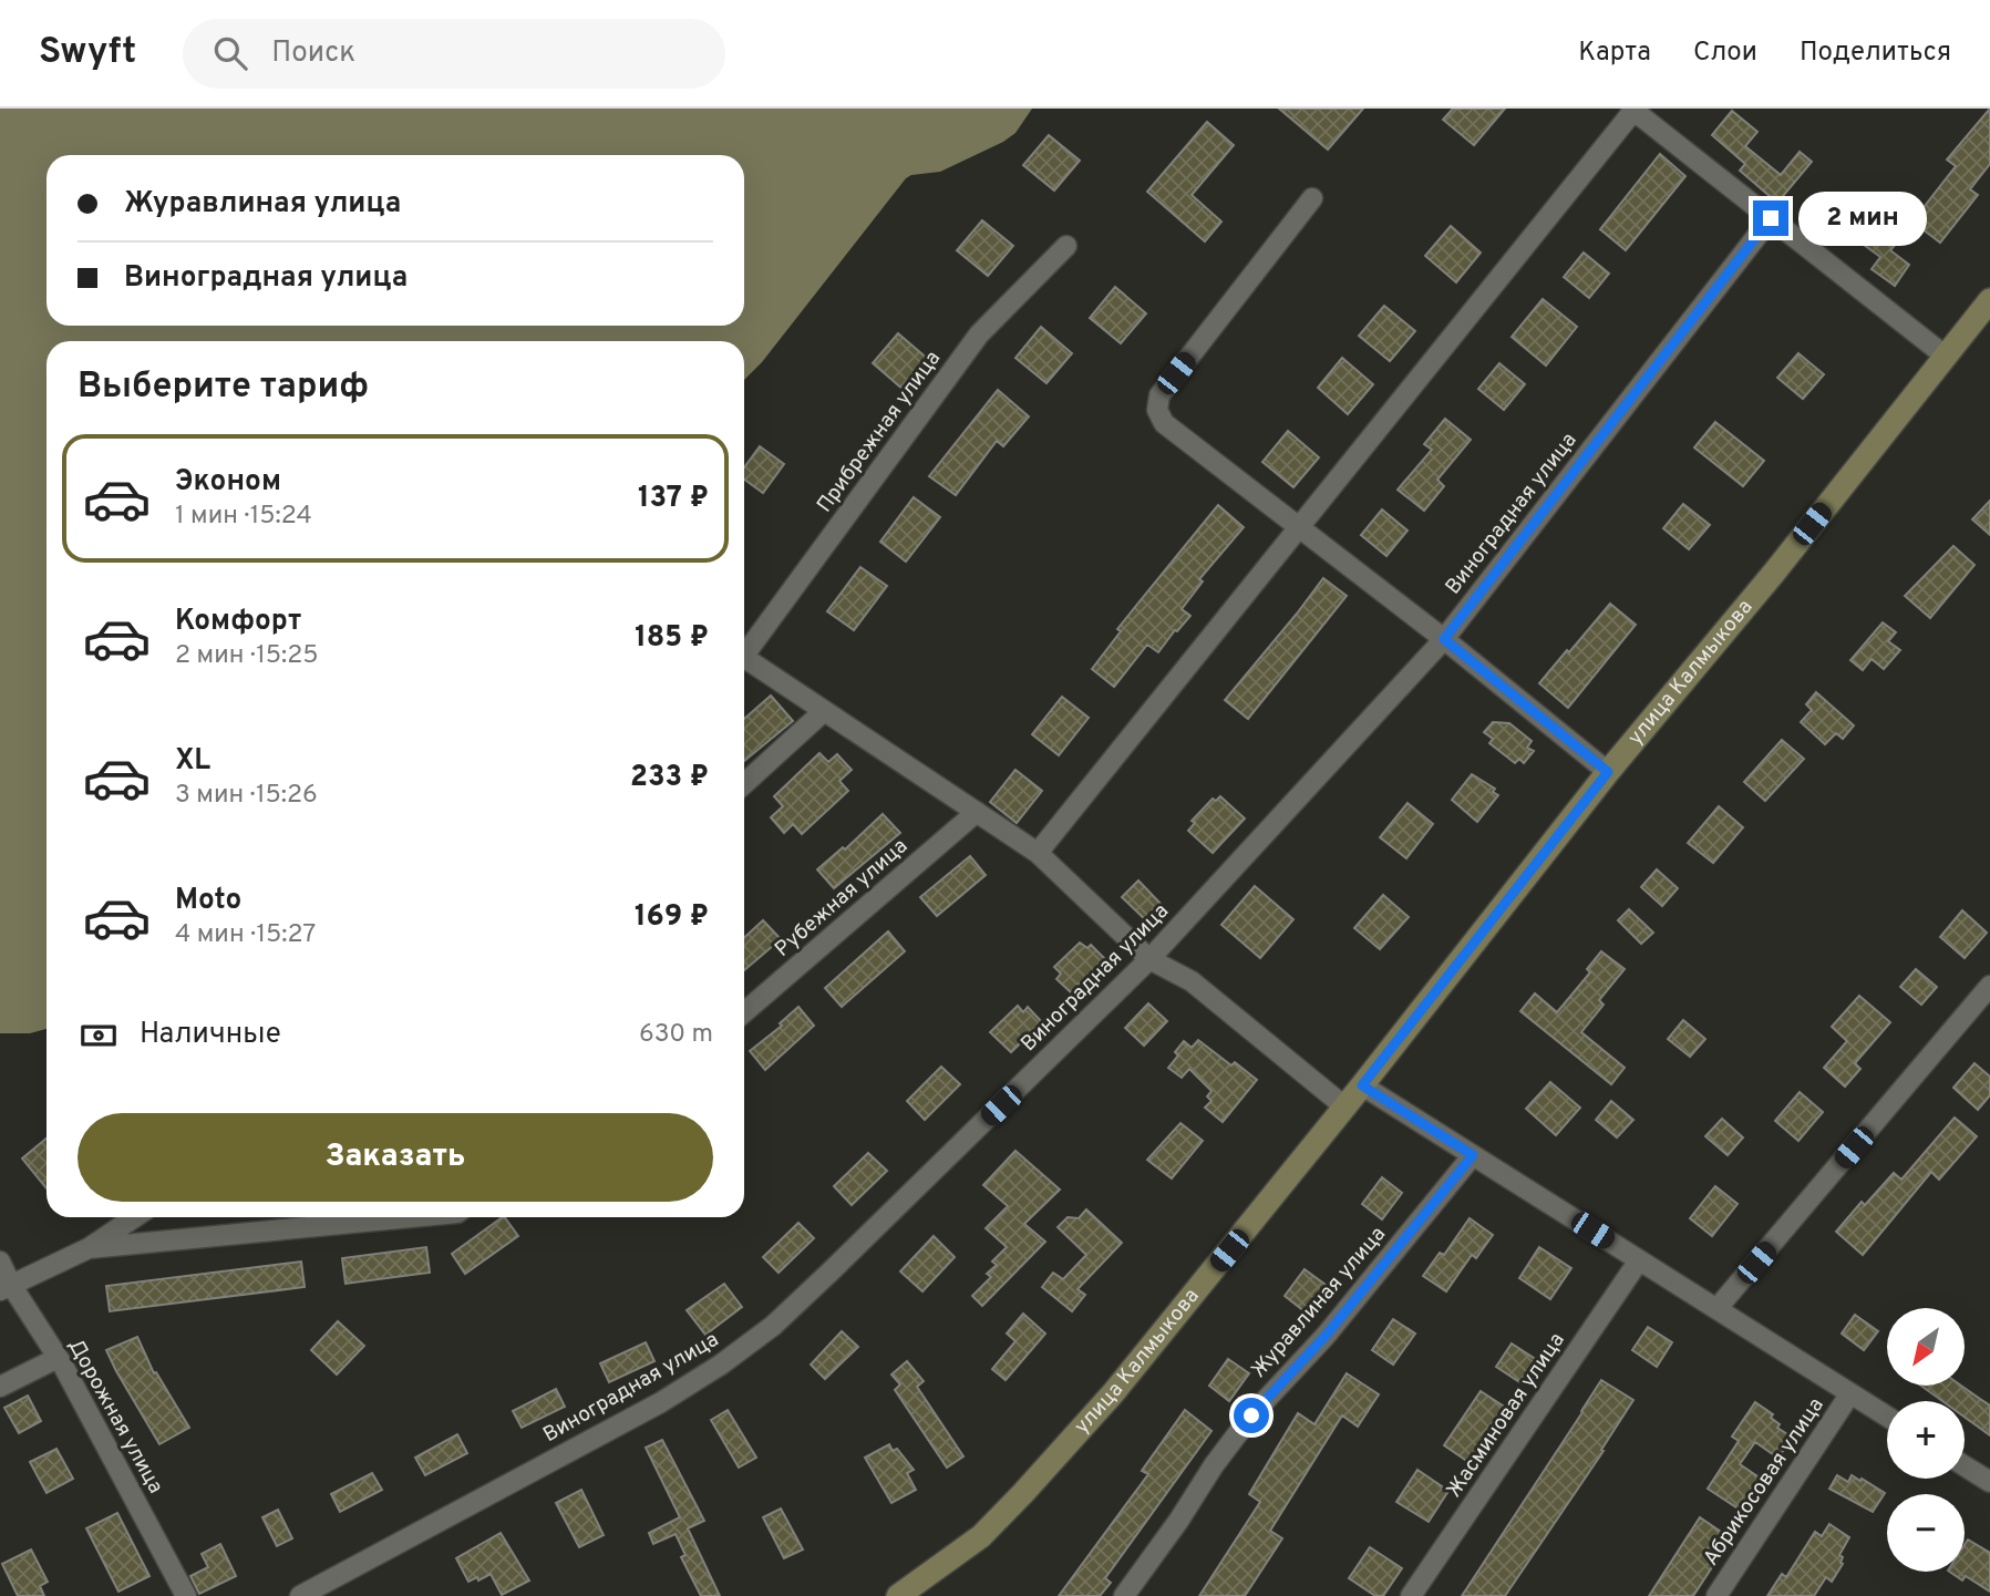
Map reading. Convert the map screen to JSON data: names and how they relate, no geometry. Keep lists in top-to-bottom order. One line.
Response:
{"streets":{"main road":["улица Калмыкова"],"street":["Прибрежная улица","Виноградная улица","Рубежная улица","Журавлиная улица","Жасминовая улица","Дорожная улица","Абрикосовая улица"]},"north":"bottom left","page":{"header":"Swyft","search":"Поиск","nav":["Карта","Слои","Поделиться"],"banner":["Журавлиная улица","Виноградная улица"],"bubble":"2 мин","heading":"Выберите тариф","list":[{"name":"Эконом","note":"1 мин · 15:24","value":"137 ₽"},{"name":"Комфорт","note":"2 мин · 15:25","value":"185 ₽"},{"name":"XL","note":"3 мин · 15:26","value":"233 ₽"},{"name":"Moto","note":"4 мин · 15:27","value":"169 ₽"}],"pay":["Наличные","630 m"],"buttons":"Заказать","map_buttons":["+","−"]}}
